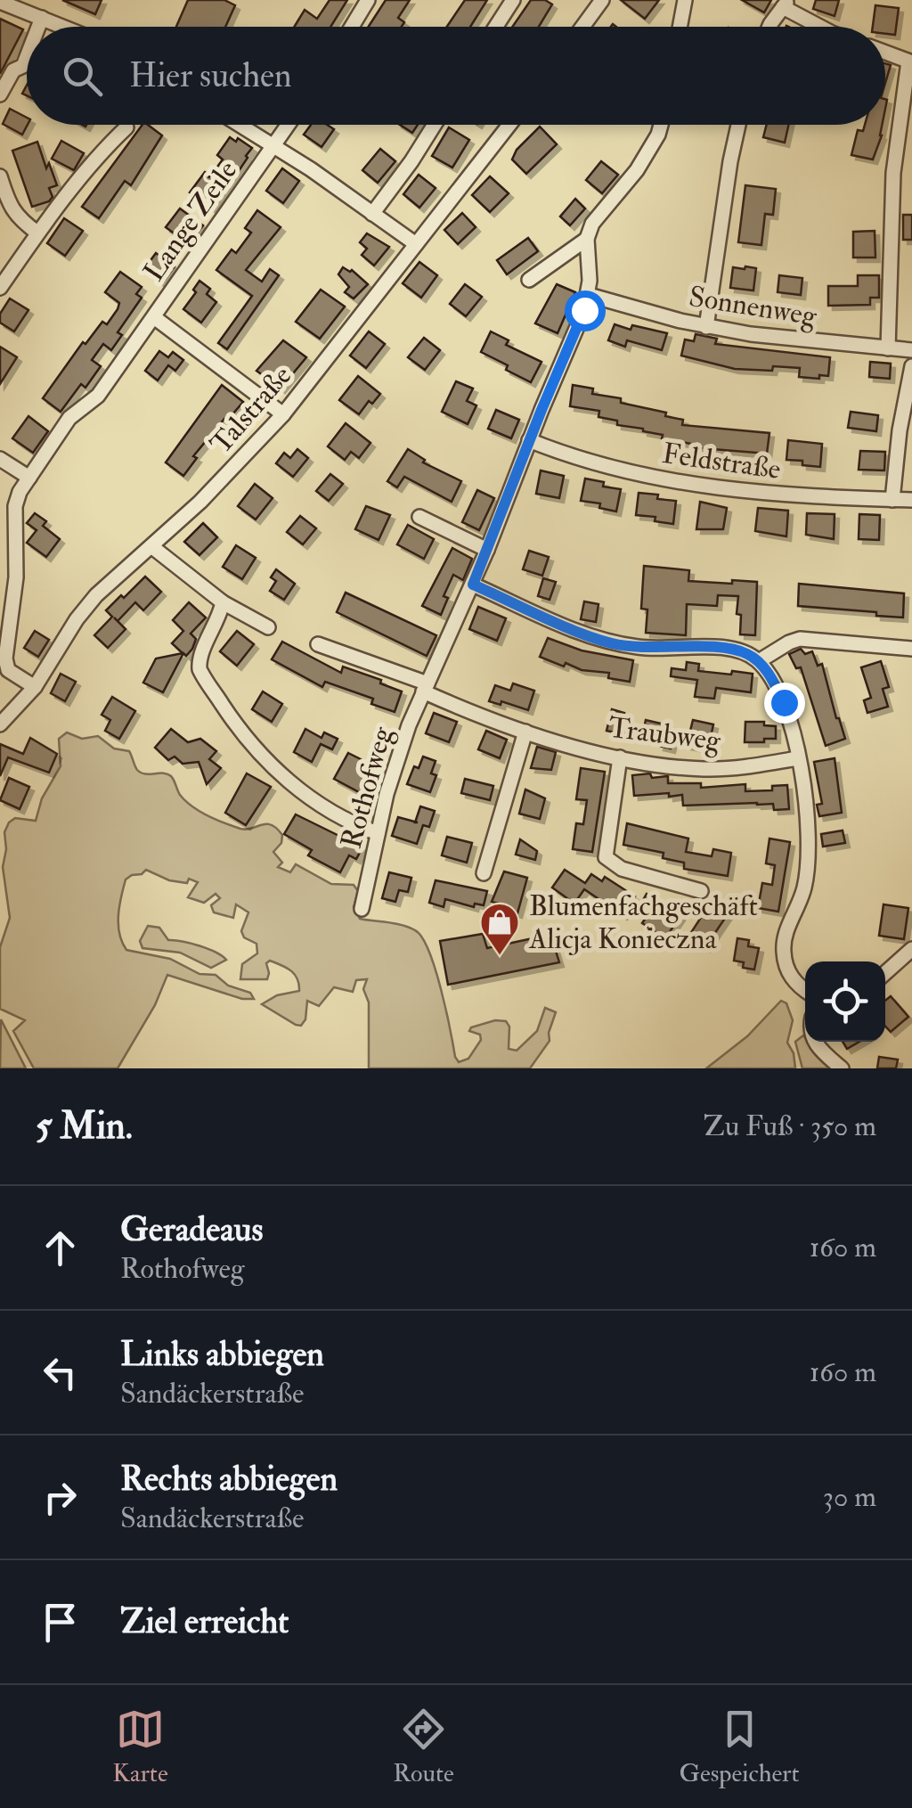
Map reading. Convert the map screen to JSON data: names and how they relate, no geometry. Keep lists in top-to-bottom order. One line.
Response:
{"streets":{"street":["Lange Zeile","Sonnenweg","Talstraße","Feldstraße","Traubweg","Rothofweg"]},"crossings":[["Lange Zeile","Talstraße"],["Sonnenweg","Rothofweg"],["Feldstraße","Rothofweg"],["Traubweg","Rothofweg"]],"places":{"shop":["Blumenfachgeschäft Alicja Konieczna"]},"page":{"search":"Hier suchen","heading":["5 Min.","Zu Fuß · 350 m"],"list":[["Geradeaus","Rothofweg","160 m"],["Links abbiegen","Sandäckerstraße","160 m"],["Rechts abbiegen","Sandäckerstraße","30 m"],"Ziel erreicht"],"nav":["Karte","Route","Gespeichert"]}}
